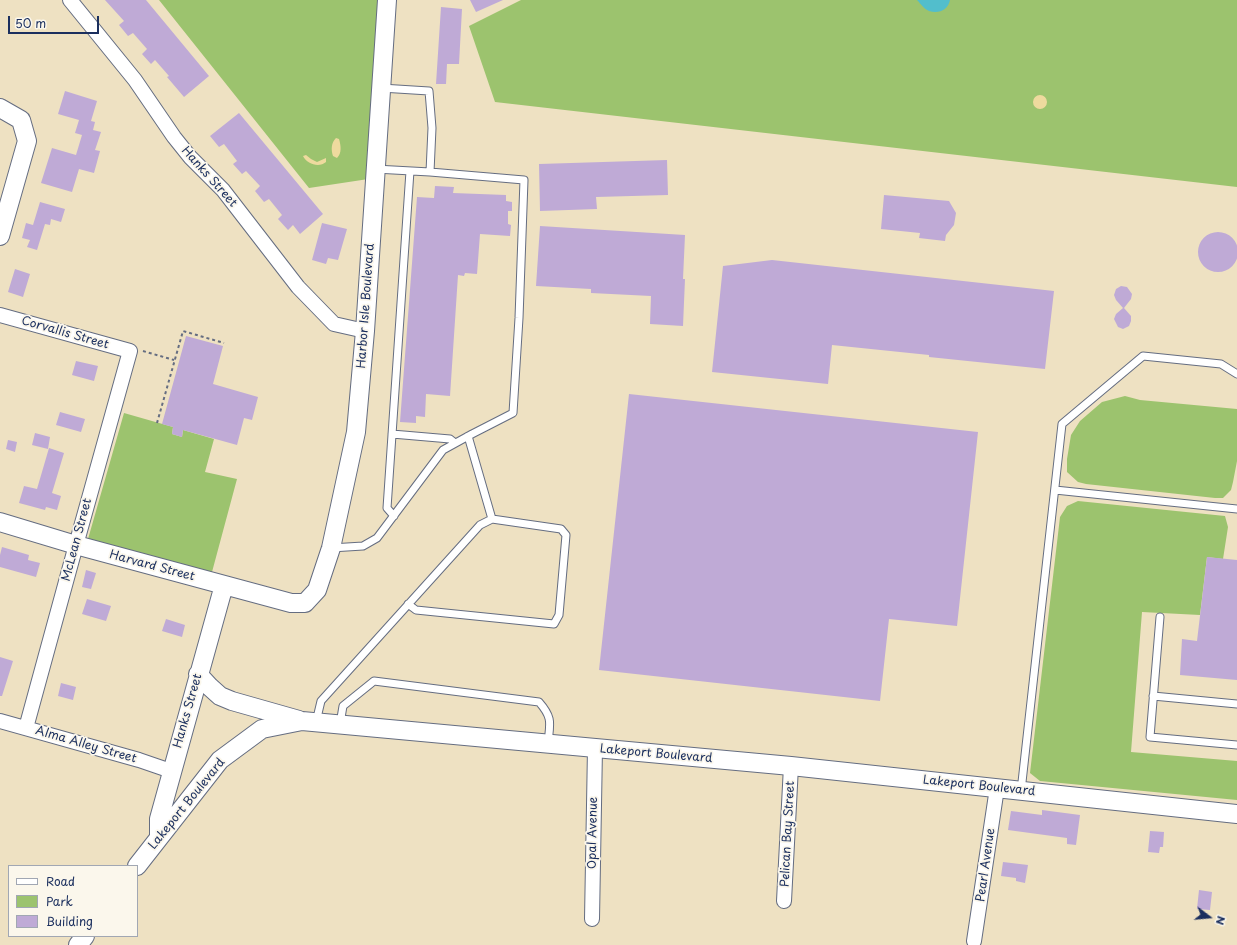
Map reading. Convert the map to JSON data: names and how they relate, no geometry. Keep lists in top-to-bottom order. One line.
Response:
{"streets":{"street":["Hanks Street","Harbor Isle Boulevard","Corvallis Street","McLean Street","Harvard Street","Alma Alley Street","Lakeport Boulevard","Opal Avenue","Pelican Bay Street","Pearl Avenue"]},"crossings":[["Hanks Street","Harbor Isle Boulevard"],["Hanks Street","Harvard Street"],["Hanks Street","Alma Alley Street"],["Hanks Street","Lakeport Boulevard"],["Harbor Isle Boulevard","Harvard Street"],["Corvallis Street","McLean Street"],["McLean Street","Harvard Street"],["McLean Street","Alma Alley Street"],["Lakeport Boulevard","Opal Avenue"],["Lakeport Boulevard","Pelican Bay Street"],["Lakeport Boulevard","Pearl Avenue"]],"legend":["Road","Park","Building"],"scale_bar":"50 m","north":"right"}
